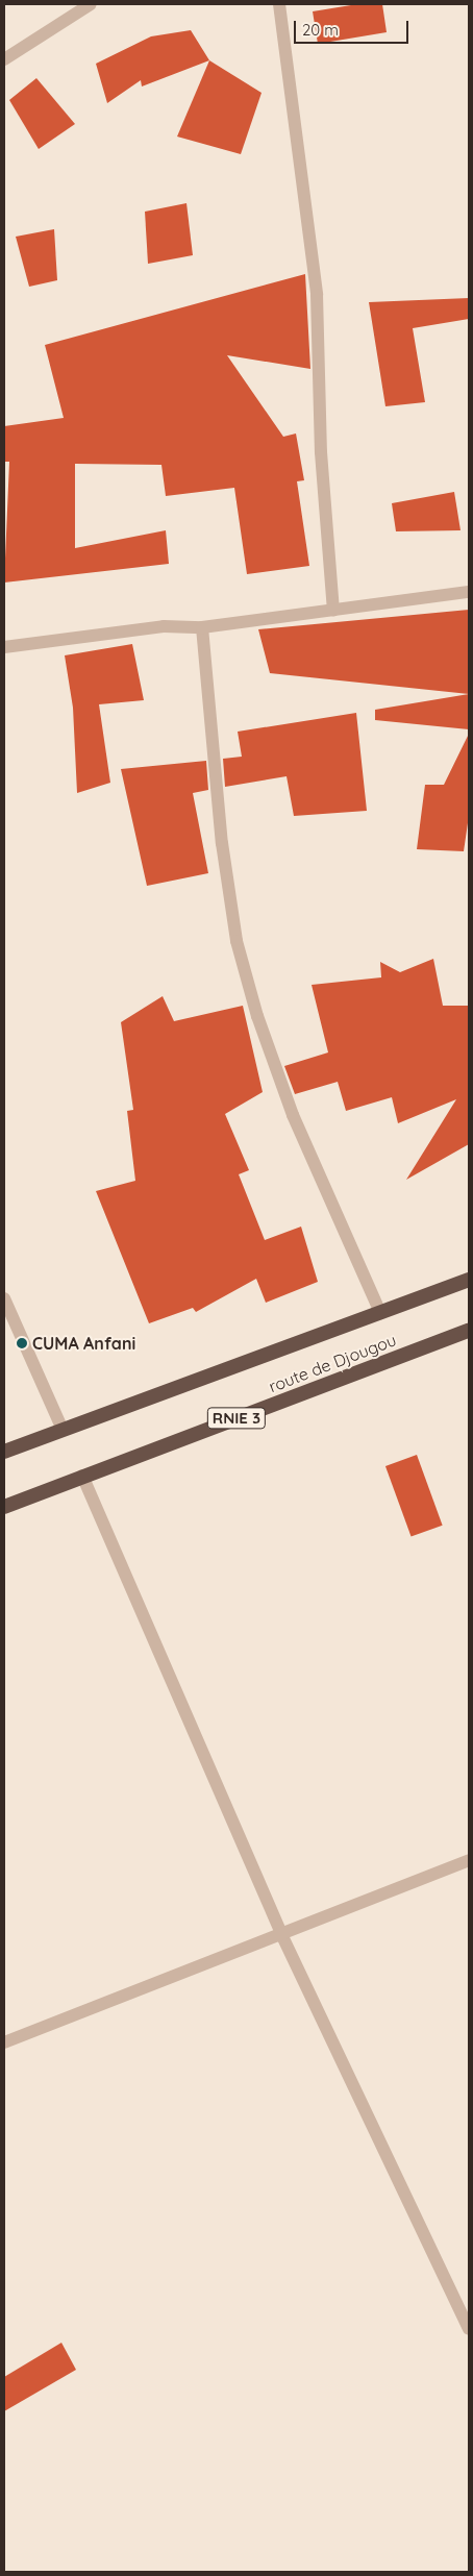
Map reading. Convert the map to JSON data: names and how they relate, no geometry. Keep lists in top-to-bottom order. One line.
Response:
{"streets":{"highway":["route de Djougou","RNIE 3"]},"places":["CUMA Anfani"],"scale_bar":"20 m"}
